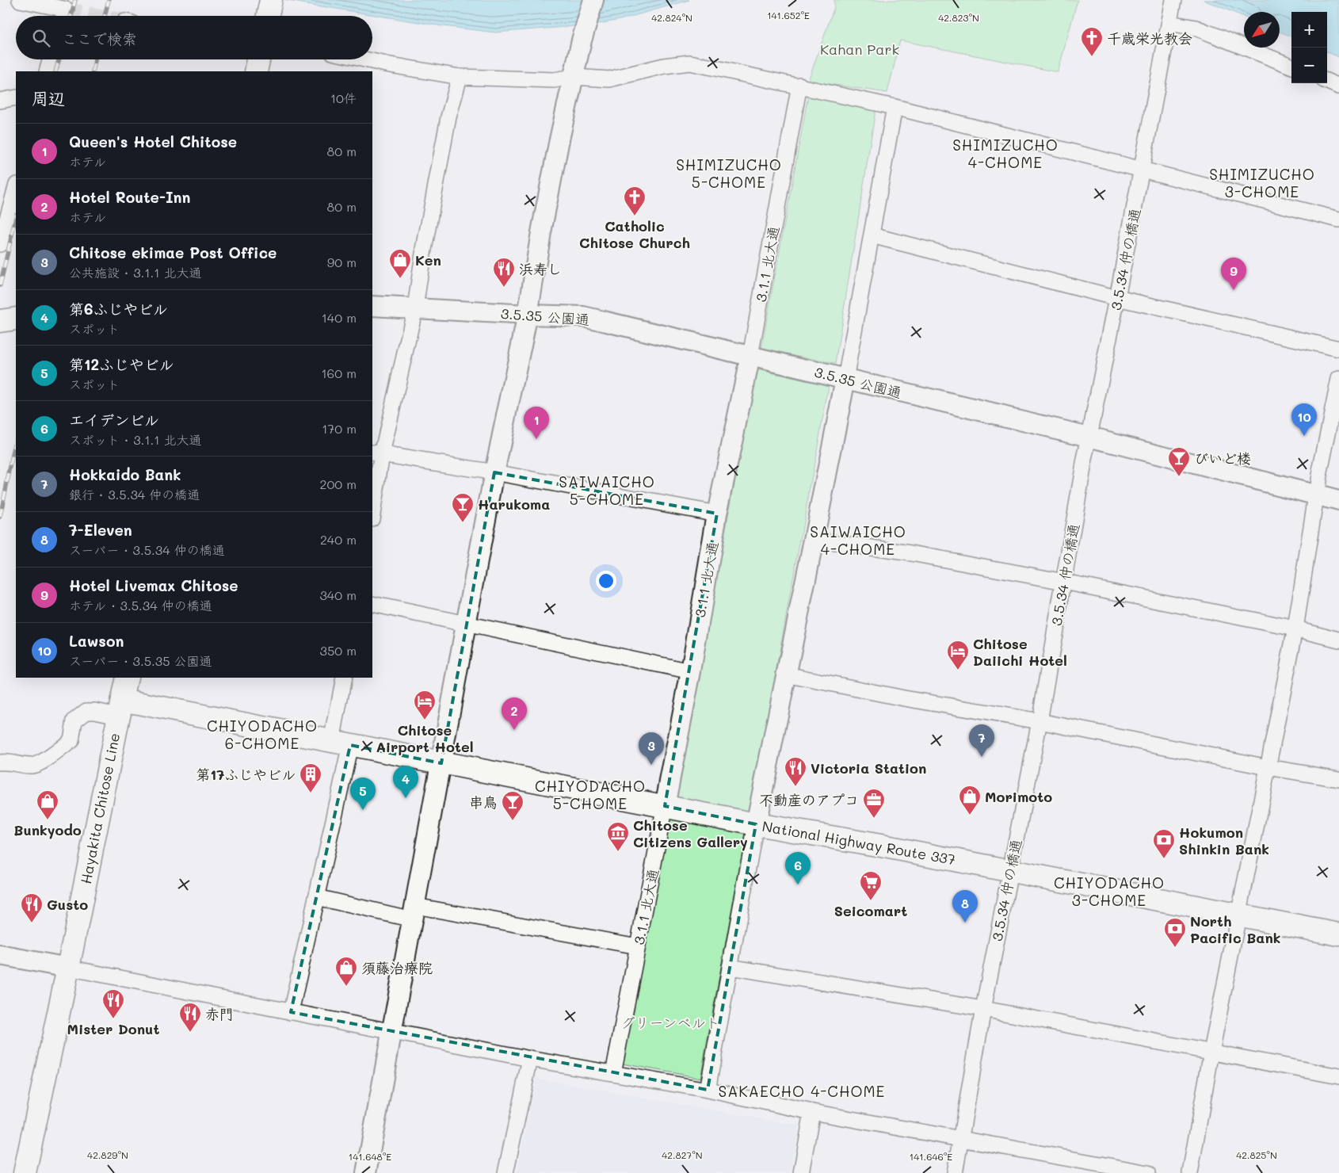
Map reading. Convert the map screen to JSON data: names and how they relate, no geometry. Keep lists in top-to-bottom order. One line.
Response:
{"streets":{"main road":["Hayakita Chitose Line","National Highway Route 337"],"street":["3.5.34 仲の橋通","3.1.1 北大通","3.5.35 公園通"]},"crossings":[["3.5.34 仲の橋通","3.5.35 公園通"],["3.5.34 仲の橋通","National Highway Route 337"],["3.1.1 北大通","3.5.35 公園通"],["3.1.1 北大通","National Highway Route 337"],["Hayakita Chitose Line","National Highway Route 337"]],"districts":["SHIMIZUCHO 4-CHOME","SHIMIZUCHO 5-CHOME","SHIMIZUCHO 3-CHOME","SAIWAICHO 5-CHOME","SAIWAICHO 4-CHOME","CHIYODACHO 6-CHOME","CHIYODACHO 5-CHOME","CHIYODACHO 3-CHOME","SAKAECHO 4-CHOME"],"parks":["Kahan Park","グリーンベルト"],"places":{"church":["千歳栄光教会","Catholic Chitose Church"],"shop":["Ken","Morimoto","Bunkyodo","須藤治療院"],"restaurant":["浜寿し","Victoria Station","Gusto","Mister Donut","赤門"],"bar":["びいど楼","Harukoma","串鳥"],"hotel":["Chitose Daiichi Hotel","Chitose Airport Hotel"],"building":["第17ふじやビル"],"office":["不動産のアプコ"],"museum":["Chitose Citizens Gallery"],"bank":["Hokumon Shinkin Bank","North Pacific Bank"],"supermarket":["Seicomart"]},"north":"bottom left","page":{"map_buttons":["+","−"],"search":"ここで検索","heading":["周辺","10件"],"list":[{"mark":"1","name":"Queen's Hotel Chitose","note":"ホテル","value":"80 m"},{"mark":"2","name":"Hotel Route-Inn","note":"ホテル","value":"80 m"},{"mark":"3","name":"Chitose ekimae Post Office","note":"公共施設 · 3.1.1 北大通","value":"90 m"},{"mark":"4","name":"第6ふじやビル","note":"スポット","value":"140 m"},{"mark":"5","name":"第12ふじやビル","note":"スポット","value":"160 m"},{"mark":"6","name":"エイデンビル","note":"スポット · 3.1.1 北大通","value":"170 m"},{"mark":"7","name":"Hokkaido Bank","note":"銀行 · 3.5.34 仲の橋通","value":"200 m"},{"mark":"8","name":"7-Eleven","note":"スーパー · 3.5.34 仲の橋通","value":"240 m"},{"mark":"9","name":"Hotel Livemax Chitose","note":"ホテル · 3.5.34 仲の橋通","value":"340 m"},{"mark":"10","name":"Lawson","note":"スーパー · 3.5.35 公園通","value":"350 m"}],"pins":["9","10","1","2","7","3","4","5","6","8"]},"coordinates":["141.652°E","42.824°N","42.823°N","42.829°N","42.827°N","42.825°N","141.648°E","141.646°E"]}
